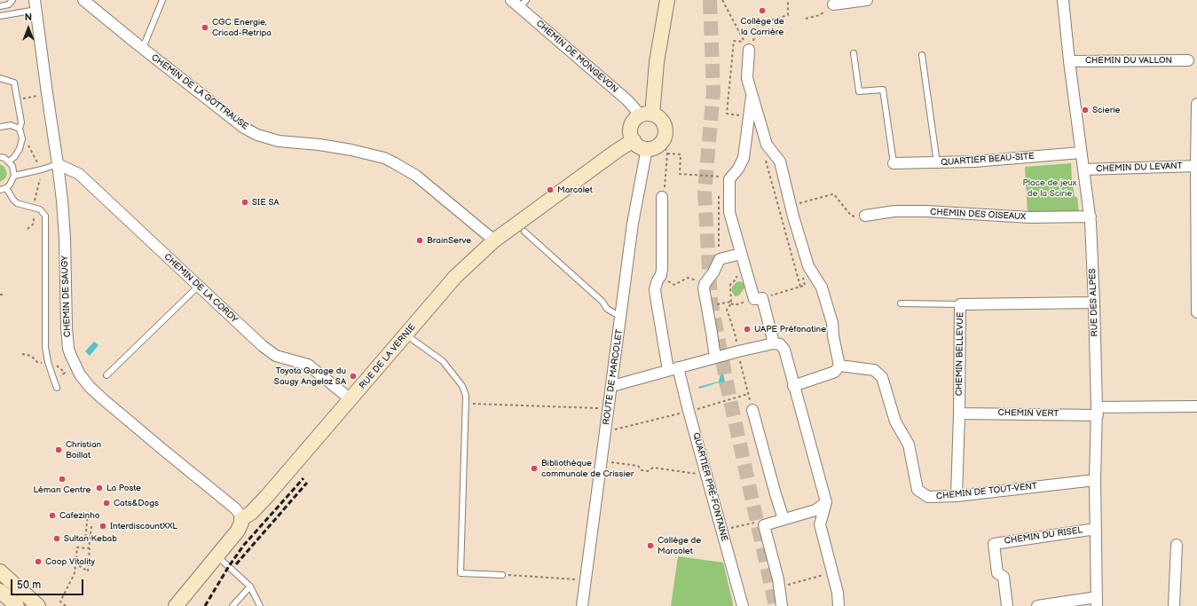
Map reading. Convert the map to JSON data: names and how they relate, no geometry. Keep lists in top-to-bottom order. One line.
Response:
{"streets":{"street":["CHEMIN DE MONGEVON","CHEMIN DU VALLON","CHEMIN DE LA GOTTRAUSE","QUARTIER BEAU-SITE","CHEMIN DU LEVANT","CHEMIN DES OISEAUX","CHEMIN DE LA CORDY","CHEMIN DE SAUGY","RUE DES ALPES","CHEMIN BELLEVUE","RUE DE LA VERNIE","ROUTE DE MARCOLET","CHEMIN VERT","QUARTIER PRÉ-FONTAINE","CHEMIN DE TOUT-VENT","CHEMIN DU RISEL"]},"crossings":[["CHEMIN DE MONGEVON","RUE DE LA VERNIE"],["CHEMIN DE MONGEVON","ROUTE DE MARCOLET"],["CHEMIN DU VALLON","RUE DES ALPES"],["CHEMIN DE LA GOTTRAUSE","RUE DE LA VERNIE"],["QUARTIER BEAU-SITE","RUE DES ALPES"],["CHEMIN DU LEVANT","RUE DES ALPES"],["CHEMIN DES OISEAUX","RUE DES ALPES"],["CHEMIN DE LA CORDY","CHEMIN DE SAUGY"],["CHEMIN DE LA CORDY","RUE DE LA VERNIE"],["CHEMIN DE SAUGY","RUE DE LA VERNIE"],["RUE DES ALPES","CHEMIN BELLEVUE"],["RUE DES ALPES","CHEMIN VERT"],["RUE DES ALPES","CHEMIN DE TOUT-VENT"],["RUE DES ALPES","CHEMIN DU RISEL"],["CHEMIN BELLEVUE","CHEMIN VERT"],["CHEMIN BELLEVUE","CHEMIN DE TOUT-VENT"],["RUE DE LA VERNIE","ROUTE DE MARCOLET"]],"parks":["Place de jeux de la Scirie"],"places":["Collège de la Carrière","CGC Energie, Cricad-Retripa","Scierie","Marcolet","SIE SA","BrainServe","UAPE Préfonatine","Toyota Garage du Saugy Angeloz SA","Christian Boillat","Bibliothèque communale de Crissier","Léman Centre","La Poste","Cats&Dogs","Cafezinho","InterdiscountXXL","Sultan Kebab","Collège de Marcolet","Coop Vitality"],"scale_bar":"50 m","north":"top"}
